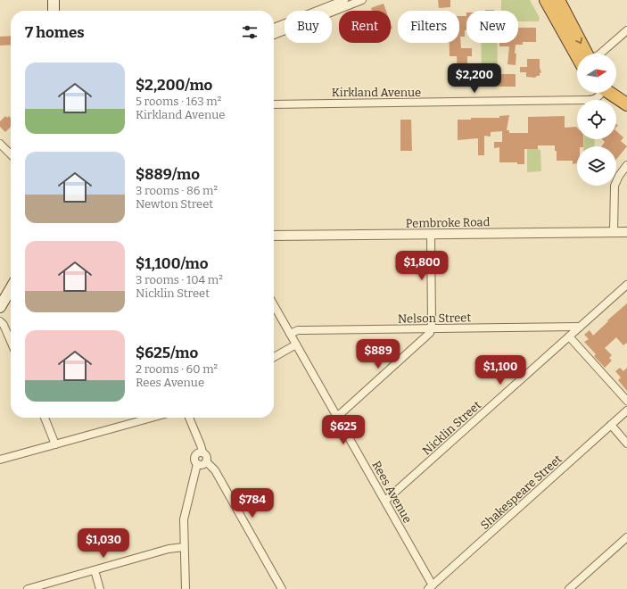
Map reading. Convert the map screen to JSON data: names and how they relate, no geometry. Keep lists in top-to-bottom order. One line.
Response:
{"streets":{"street":["Kirkland Avenue","Pembroke Road","Nelson Street","Nicklin Street","Rees Avenue","Shakespeare Street"]},"crossings":[["Nelson Street","Nicklin Street"],["Nelson Street","Rees Avenue"],["Nicklin Street","Rees Avenue"],["Rees Avenue","Shakespeare Street"]],"north":"right","page":{"chip":["Buy","Rent","Filters","New"],"heading":"7 homes","list":[{"name":"$2,200/mo","note":"5 rooms · 163 m² · Kirkland Avenue"},{"name":"$889/mo","note":"3 rooms · 86 m² · Newton Street"},{"name":"$1,100/mo","note":"3 rooms · 104 m² · Nicklin Street"},{"name":"$625/mo","note":"2 rooms · 60 m² · Rees Avenue"}],"price":["$2,200","$1,800","$889","$1,100","$625","$784","$1,030"]}}
